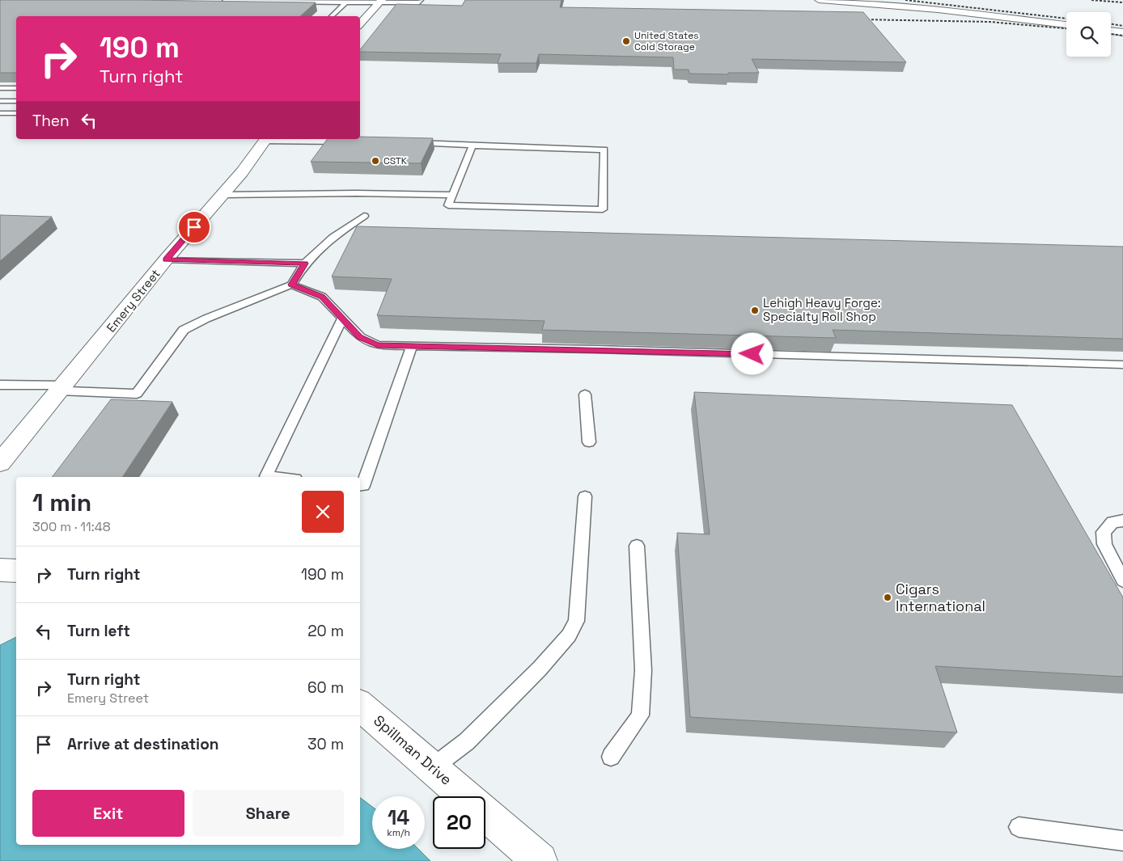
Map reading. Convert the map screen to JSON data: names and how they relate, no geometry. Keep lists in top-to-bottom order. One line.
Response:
{"streets":{"street":["Emery Street","Spillman Drive"]},"places":["United States Cold Storage","CSTK","Lehigh Heavy Forge: Specialty Roll Shop","Cigars International"],"page":{"turn":["190 m","Turn right"],"then":"Then","heading":["1 min","300 m · 11:48"],"list":[{"name":"Turn right","value":"190 m"},{"name":"Turn left","value":"20 m"},{"name":"Turn right","note":"Emery Street","value":"60 m"},{"name":"Arrive at destination","value":"30 m"}],"buttons":["Exit","Share"],"speed":"14 km/h","limit":"20"}}
